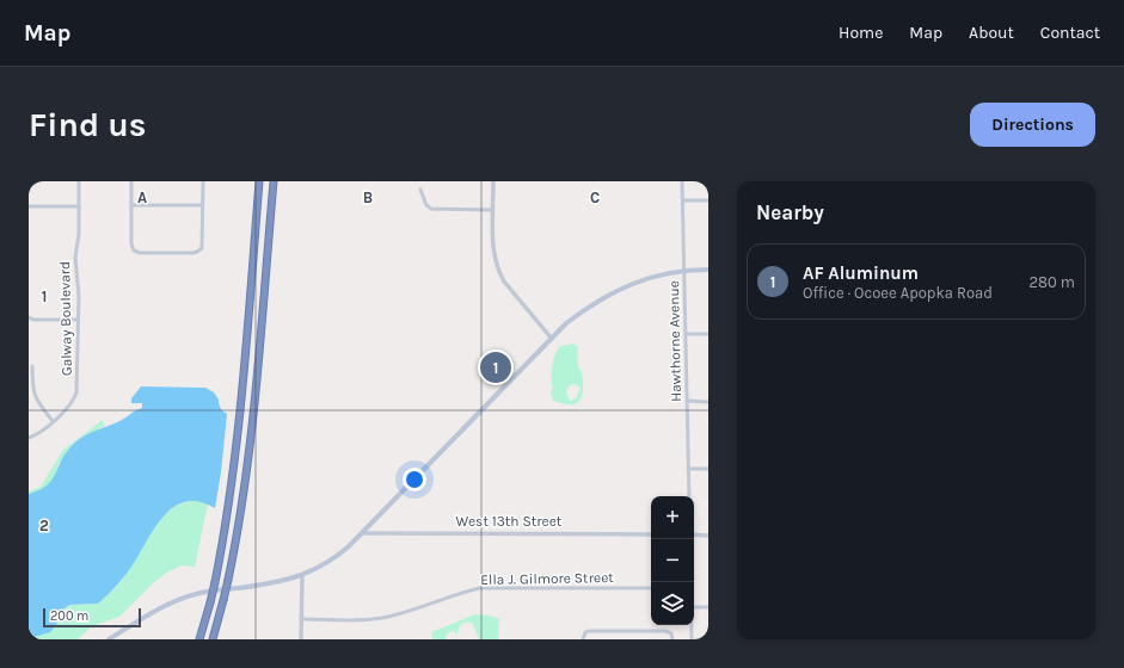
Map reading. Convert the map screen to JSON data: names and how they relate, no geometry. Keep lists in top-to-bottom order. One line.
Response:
{"streets":{"street":["Galway Boulevard","Hawthorne Avenue","West 13th Street","Ella J. Gilmore Street"]},"scale_bar":"200 m","page":{"header":"Map","nav":["Home","Map","About","Contact"],"buttons":"Directions","title":"Find us","heading":"Nearby","list":[{"mark":"1","name":"AF Aluminum","note":"Office · Ocoee Apopka Road","value":"280 m"}],"pins":"1","map_buttons":["+","−"],"scale":"200 m"},"grid":{"columns":["A","B","C"],"rows":["1","2"]}}
